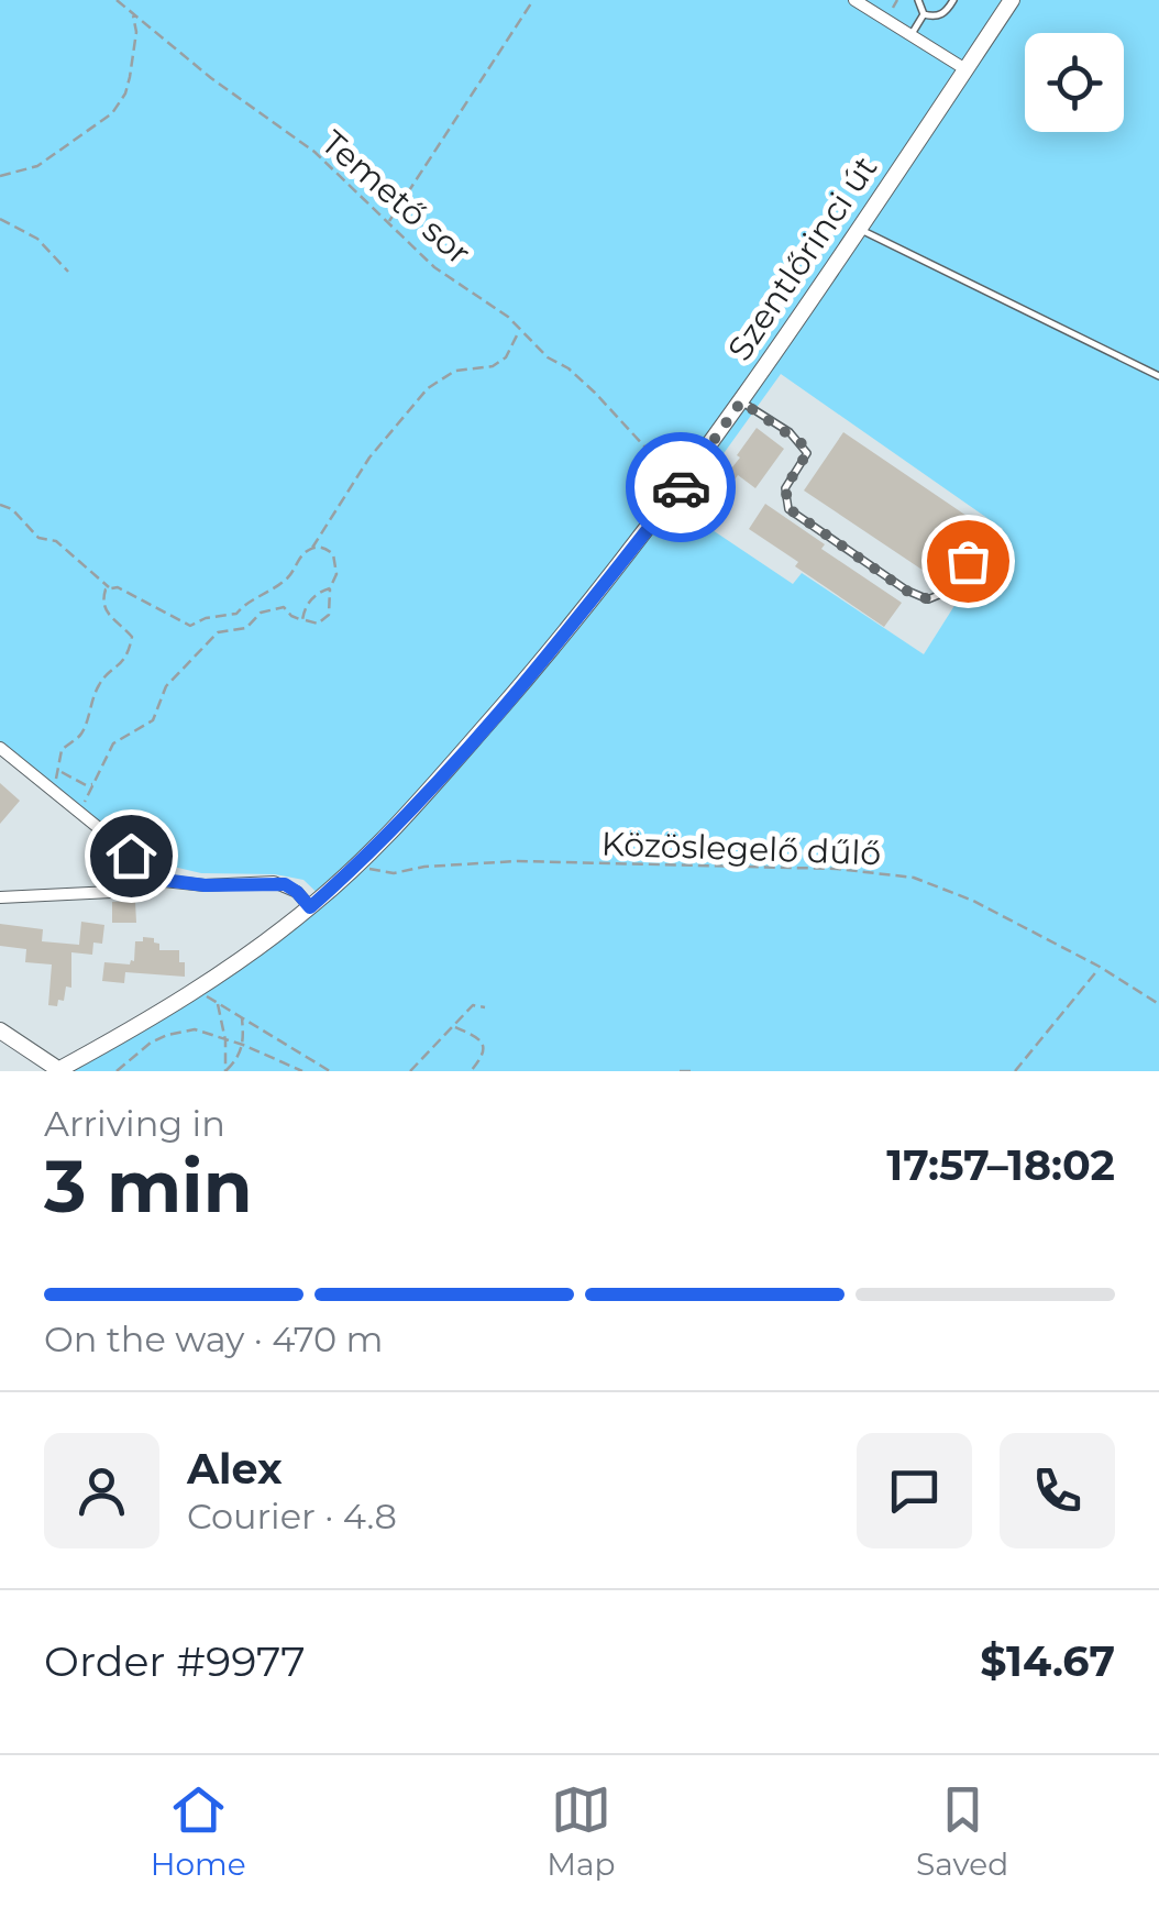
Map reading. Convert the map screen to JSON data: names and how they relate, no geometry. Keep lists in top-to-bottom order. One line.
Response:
{"streets":{"main road":["Szentlőrinci út"],"path":["Temető sor","Közöslegelő dűlő"]},"crossings":[["Temető sor","Szentlőrinci út"],["Szentlőrinci út","Közöslegelő dűlő"]],"page":{"heading":["3 min","Arriving in","17:57–18:02"],"panel":["Alex","Courier · 4.8","Order #9977","$14.67"],"bar":"On the way · 470 m","tabs":["Home","Map","Saved"]}}
